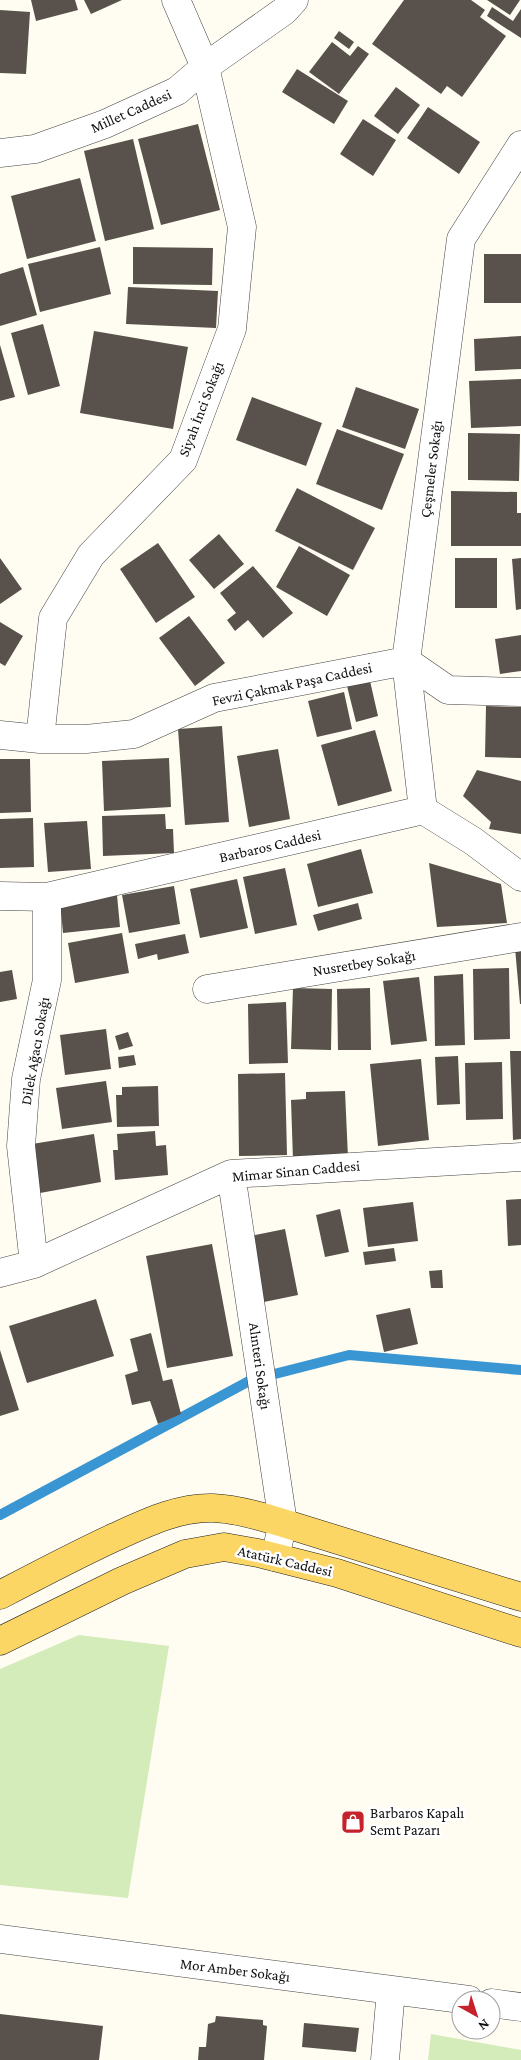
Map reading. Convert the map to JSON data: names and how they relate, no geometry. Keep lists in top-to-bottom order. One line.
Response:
{"streets":{"main road":["Atatürk Caddesi"],"street":["Millet Caddesi","Siyah İnci Sokağı","Çeşmeler Sokağı","Fevzi Çakmak Paşa Caddesi","Barbaros Caddesi","Nusretbey Sokağı","Dilek Ağacı Sokağı","Mimar Sinan Caddesi","Alınteri Sokağı","Mor Amber Sokağı"]},"crossings":[["Millet Caddesi","Siyah İnci Sokağı"],["Siyah İnci Sokağı","Fevzi Çakmak Paşa Caddesi"],["Çeşmeler Sokağı","Fevzi Çakmak Paşa Caddesi"],["Çeşmeler Sokağı","Barbaros Caddesi"],["Barbaros Caddesi","Dilek Ağacı Sokağı"],["Dilek Ağacı Sokağı","Mimar Sinan Caddesi"],["Mimar Sinan Caddesi","Alınteri Sokağı"],["Alınteri Sokağı","Atatürk Caddesi"]],"places":{"shop":["Barbaros Kapalı Semt Pazarı"]},"north":"bottom right"}
